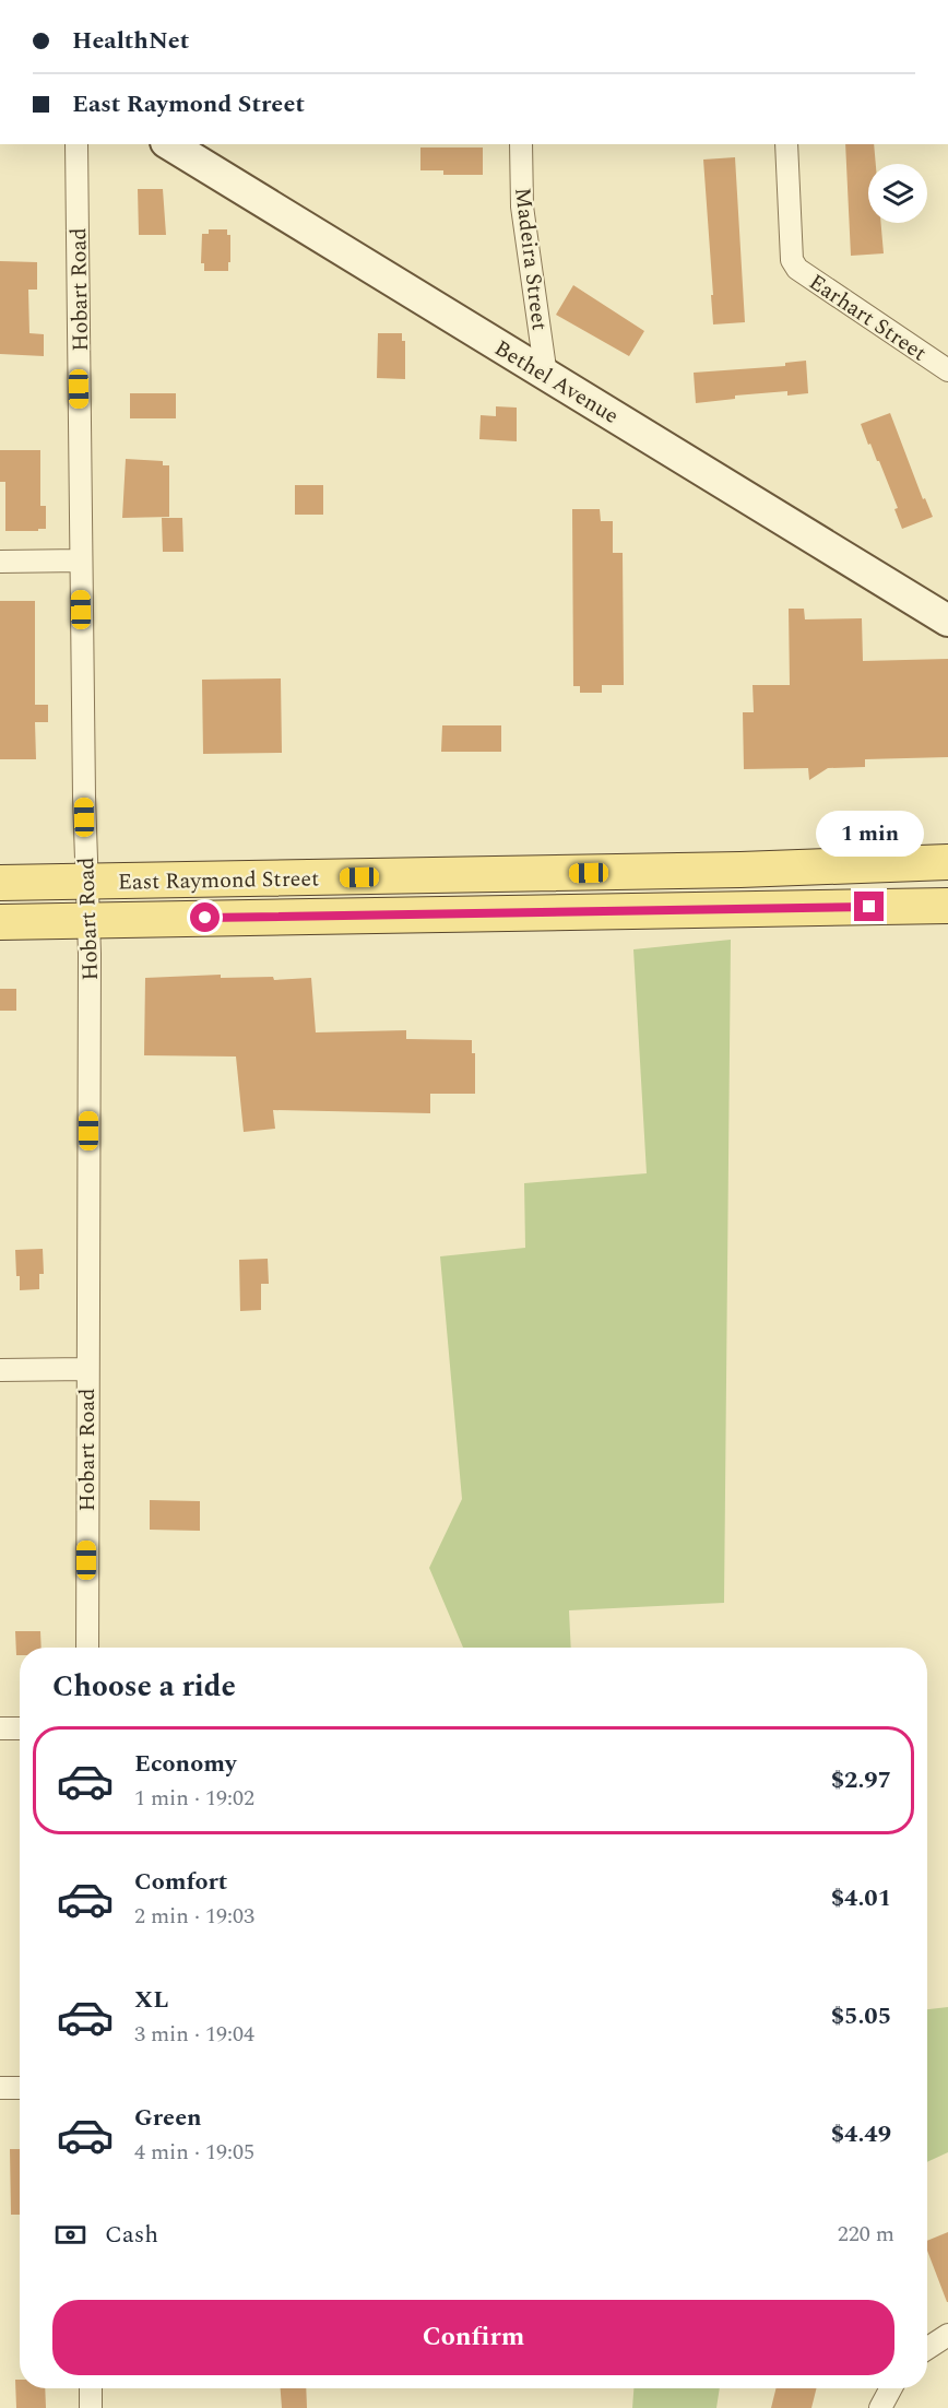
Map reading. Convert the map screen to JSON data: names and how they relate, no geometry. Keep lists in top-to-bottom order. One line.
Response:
{"streets":{"main road":["East Raymond Street"],"street":["Madeira Street","Hobart Road","Earhart Street","Bethel Avenue"]},"crossings":[["Madeira Street","Bethel Avenue"],["Hobart Road","East Raymond Street"]],"page":{"banner":["HealthNet","East Raymond Street"],"bubble":"1 min","heading":"Choose a ride","list":[{"name":"Economy","note":"1 min · 19:02","value":"$2.97"},{"name":"Comfort","note":"2 min · 19:03","value":"$4.01"},{"name":"XL","note":"3 min · 19:04","value":"$5.05"},{"name":"Green","note":"4 min · 19:05","value":"$4.49"}],"pay":["Cash","220 m"],"buttons":"Confirm"}}
